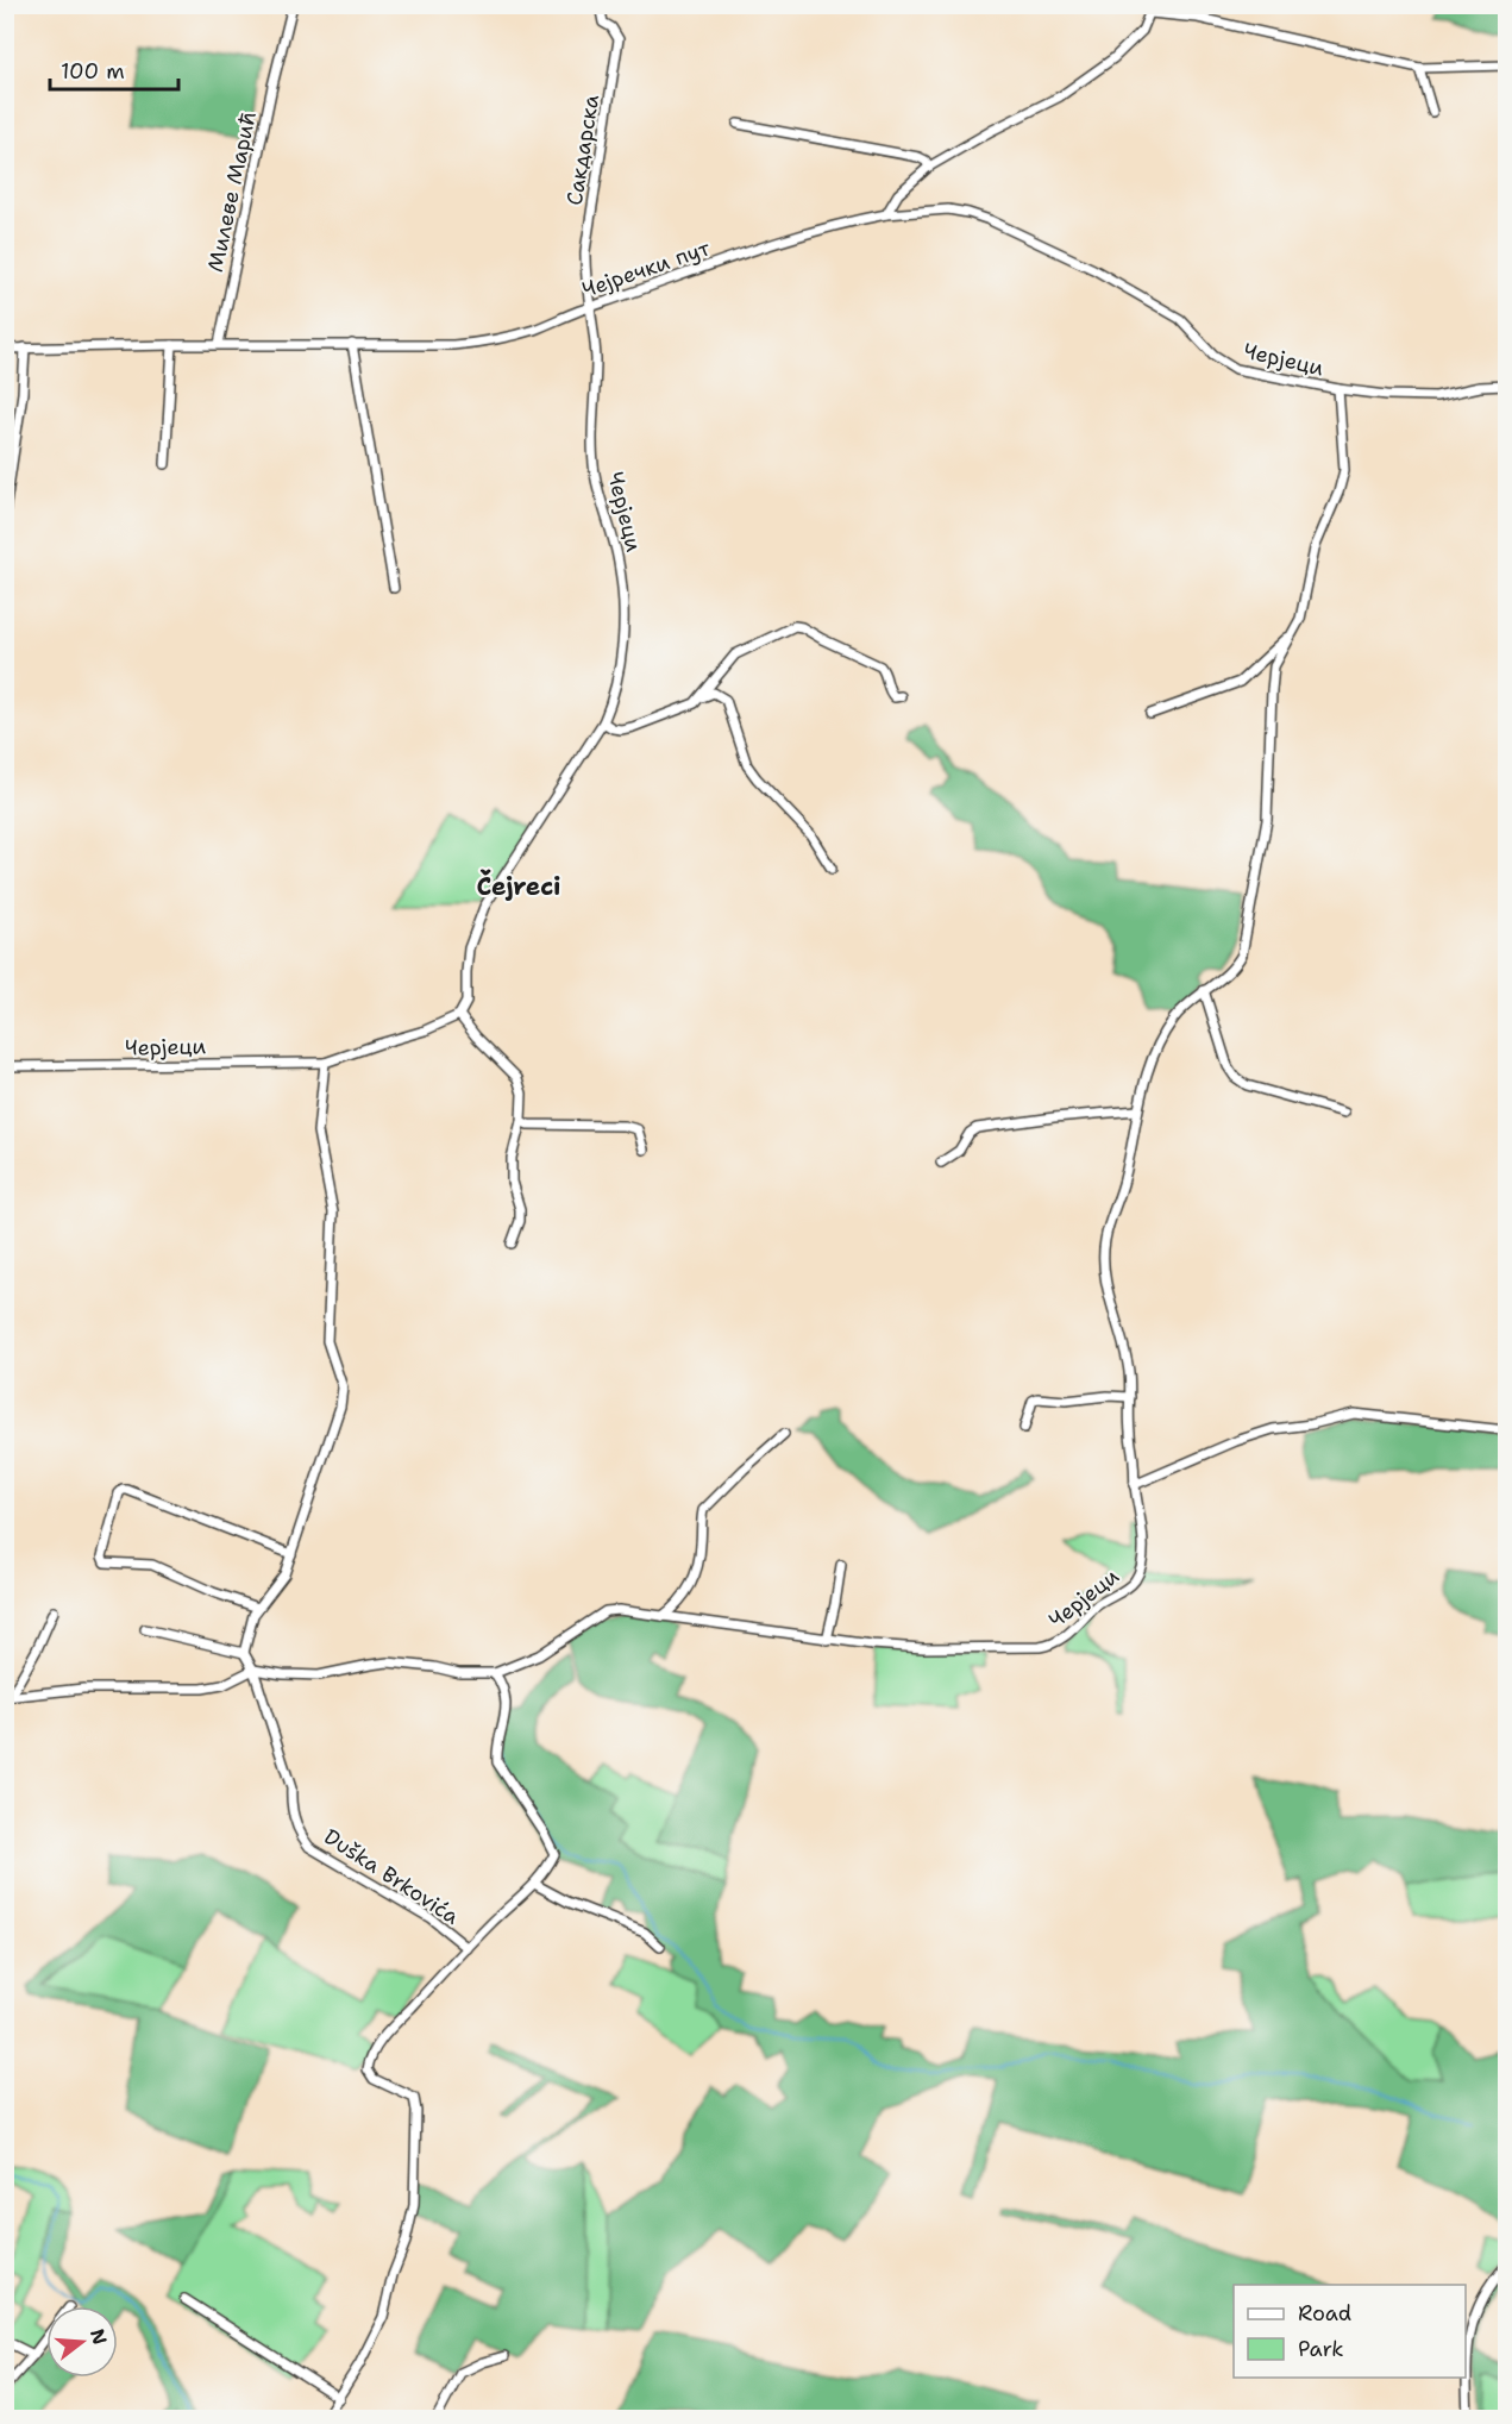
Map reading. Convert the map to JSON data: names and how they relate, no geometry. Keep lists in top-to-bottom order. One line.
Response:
{"streets":{"street":["Сакдарска","Милеве Мaрић","Чејречки пут","Черјеци","Duška Brkovića"]},"crossings":[["Сакдарска","Чејречки пут"],["Сакдарска","Черјеци"],["Милеве Мaрић","Чејречки пут"],["Чејречки пут","Черјеци"],["Черјеци","Duška Brkovića"]],"districts":["Čejreci"],"legend":["Road","Park"],"scale_bar":"100 m","north":"right"}
